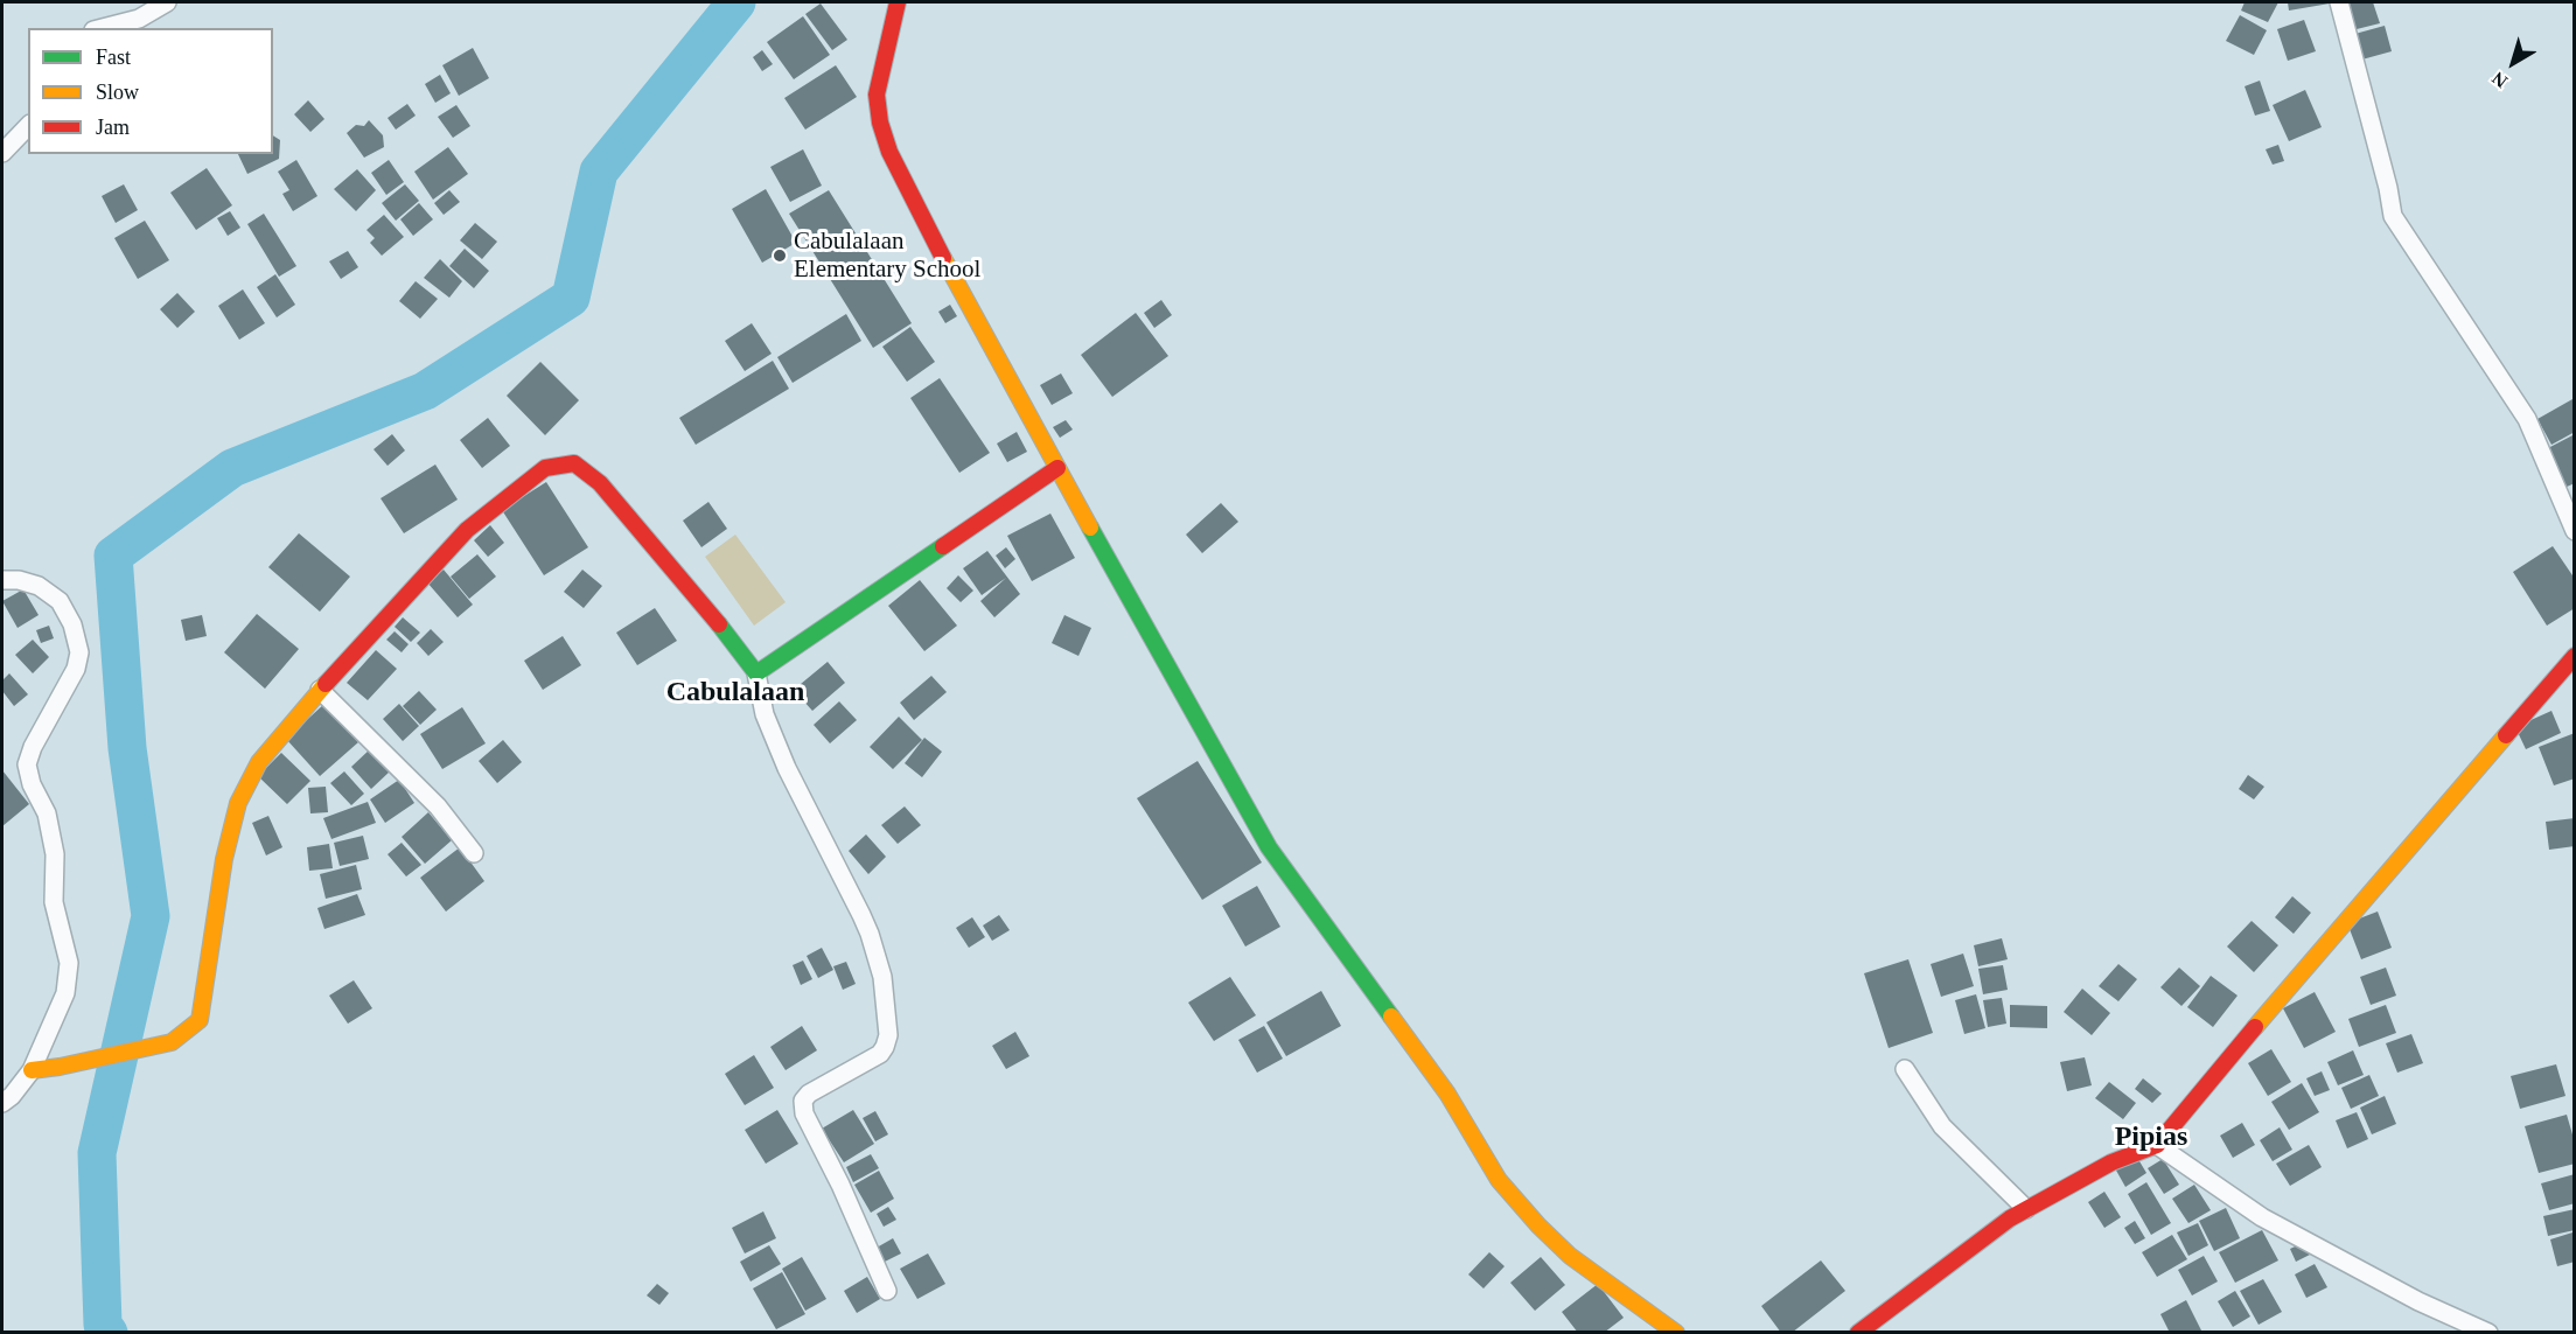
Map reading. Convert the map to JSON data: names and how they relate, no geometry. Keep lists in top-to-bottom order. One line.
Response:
{"districts":["Cabulalaan","Pipias"],"places":["Cabulalaan Elementary School"],"legend":["Fast","Slow","Jam"],"north":"bottom left"}
